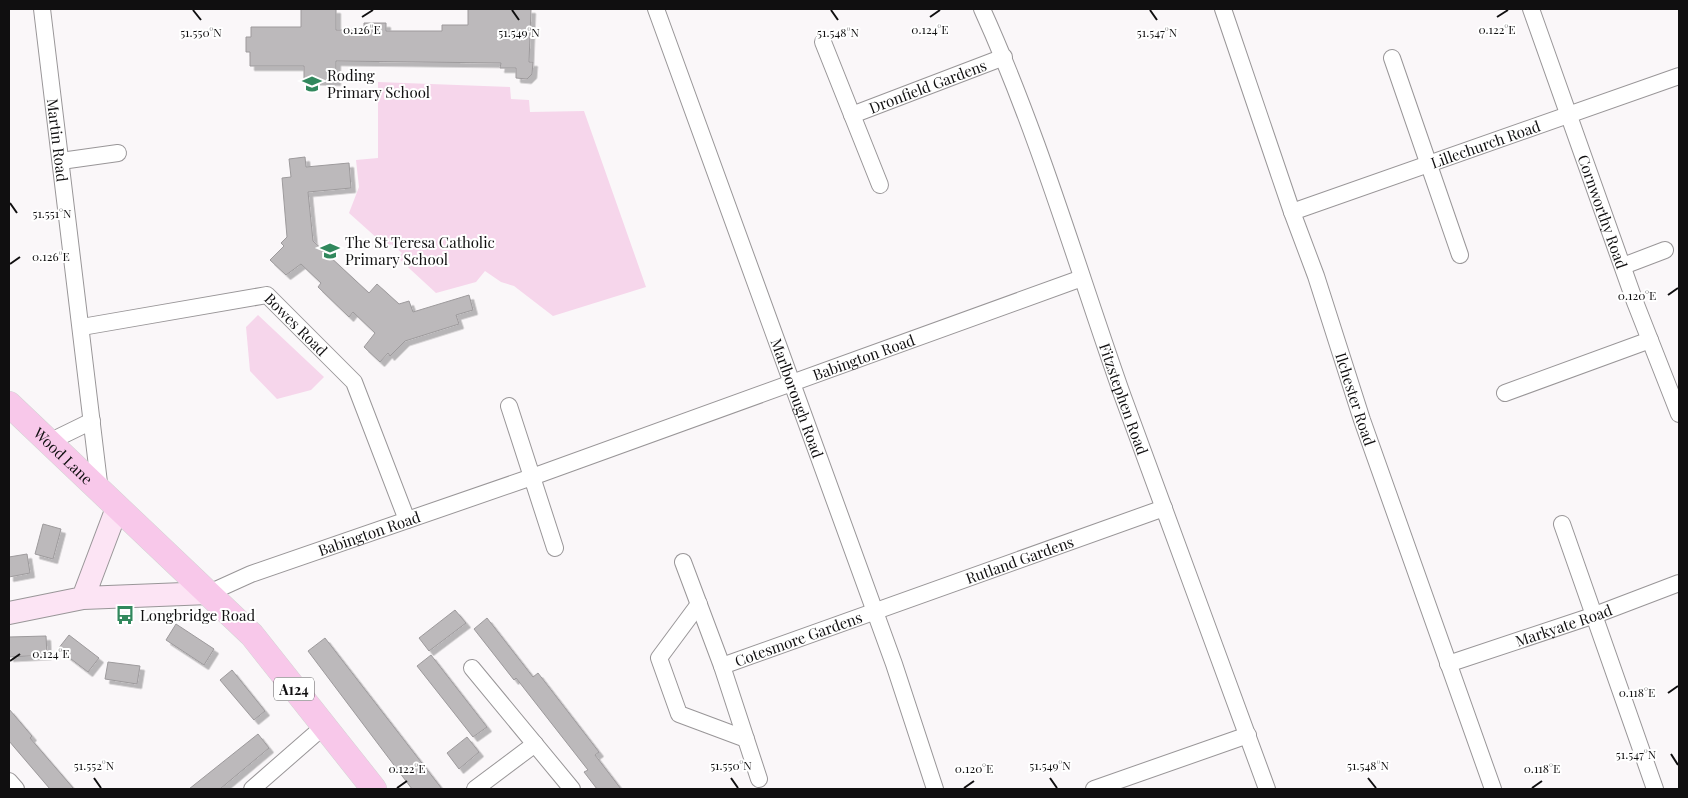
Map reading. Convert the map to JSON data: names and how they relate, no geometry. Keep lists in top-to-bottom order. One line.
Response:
{"streets":{"main road":["Wood Lane","A124"],"street":["Dronfield Gardens","Martin Road","Lillechurch Road","Cornworthy Road","Bowes Road","Babington Road","Marlborough Road","Fitzstephen Road","Ilchester Road","Rutland Gardens","Markyate Road","Cotesmore Gardens"]},"crossings":[["Dronfield Gardens","Fitzstephen Road"],["Martin Road","Bowes Road"],["Martin Road","Wood Lane"],["Martin Road","A124"],["Lillechurch Road","Cornworthy Road"],["Lillechurch Road","Ilchester Road"],["Bowes Road","Babington Road"],["Babington Road","Marlborough Road"],["Babington Road","Fitzstephen Road"],["Babington Road","A124"],["Marlborough Road","Rutland Gardens"],["Marlborough Road","Cotesmore Gardens"],["Fitzstephen Road","Rutland Gardens"],["Ilchester Road","Markyate Road"],["Wood Lane","A124"],["Rutland Gardens","Cotesmore Gardens"]],"places":{"school or university":["Roding Primary School","The St Teresa Catholic Primary School"],"bus stop":["Longbridge Road"]},"coordinates":["0.126°E","0.124°E","0.122°E","51.548°N","51.550°N","51.549°N","51.547°N","51.551°N","0.120°E","0.118°E","51.552°N"]}
